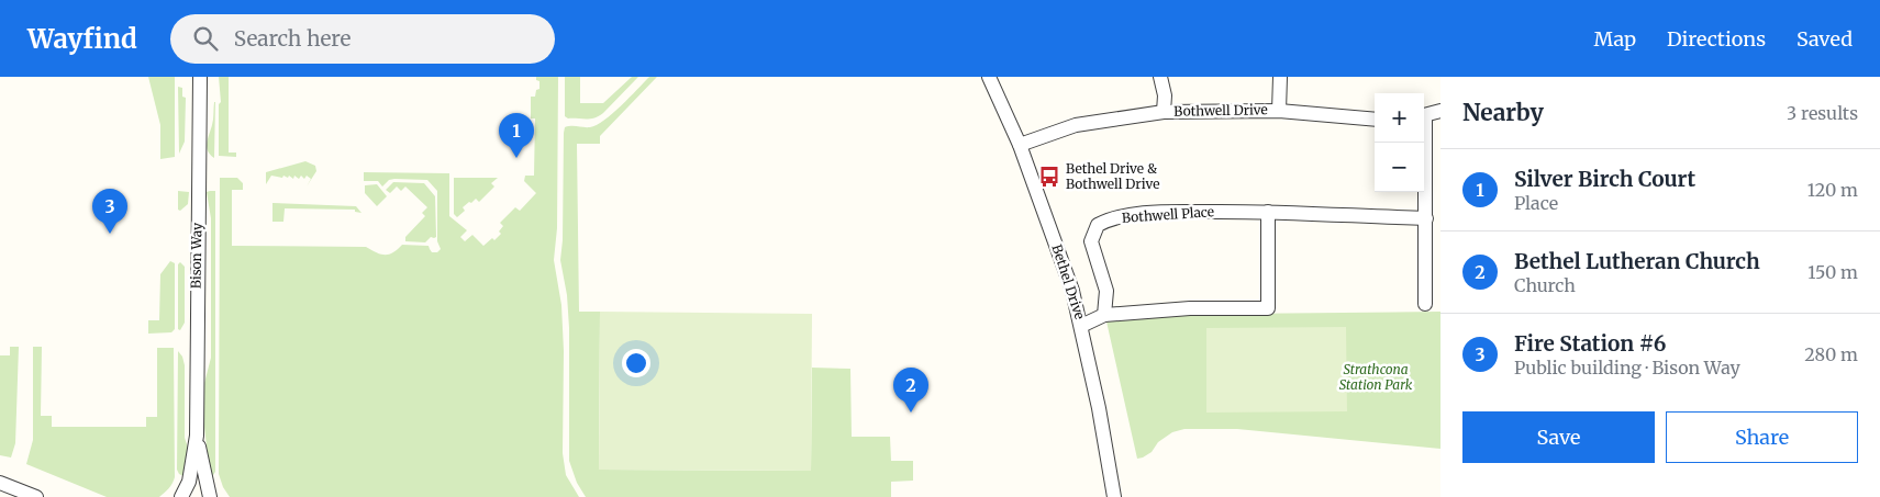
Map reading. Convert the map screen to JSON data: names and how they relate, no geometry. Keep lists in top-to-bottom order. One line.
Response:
{"streets":{"street":["Bothwell Drive","Bothwell Place","Bison Way","Bethel Drive"]},"crossings":[["Bothwell Drive","Bethel Drive"]],"parks":["Strathcona Station Park"],"places":{"bus stop":["Bethel Drive & Bothwell Drive"]},"page":{"header":"Wayfind","search":"Search here","nav":["Map","Directions","Saved"],"heading":["Nearby","3 results"],"map_buttons":["+","−"],"pins":["1","3","2"],"list":[{"mark":"1","name":"Silver Birch Court","note":"Place","value":"120 m"},{"mark":"2","name":"Bethel Lutheran Church","note":"Church","value":"150 m"},{"mark":"3","name":"Fire Station #6","note":"Public building · Bison Way","value":"280 m"}],"buttons":["Save","Share"]}}
